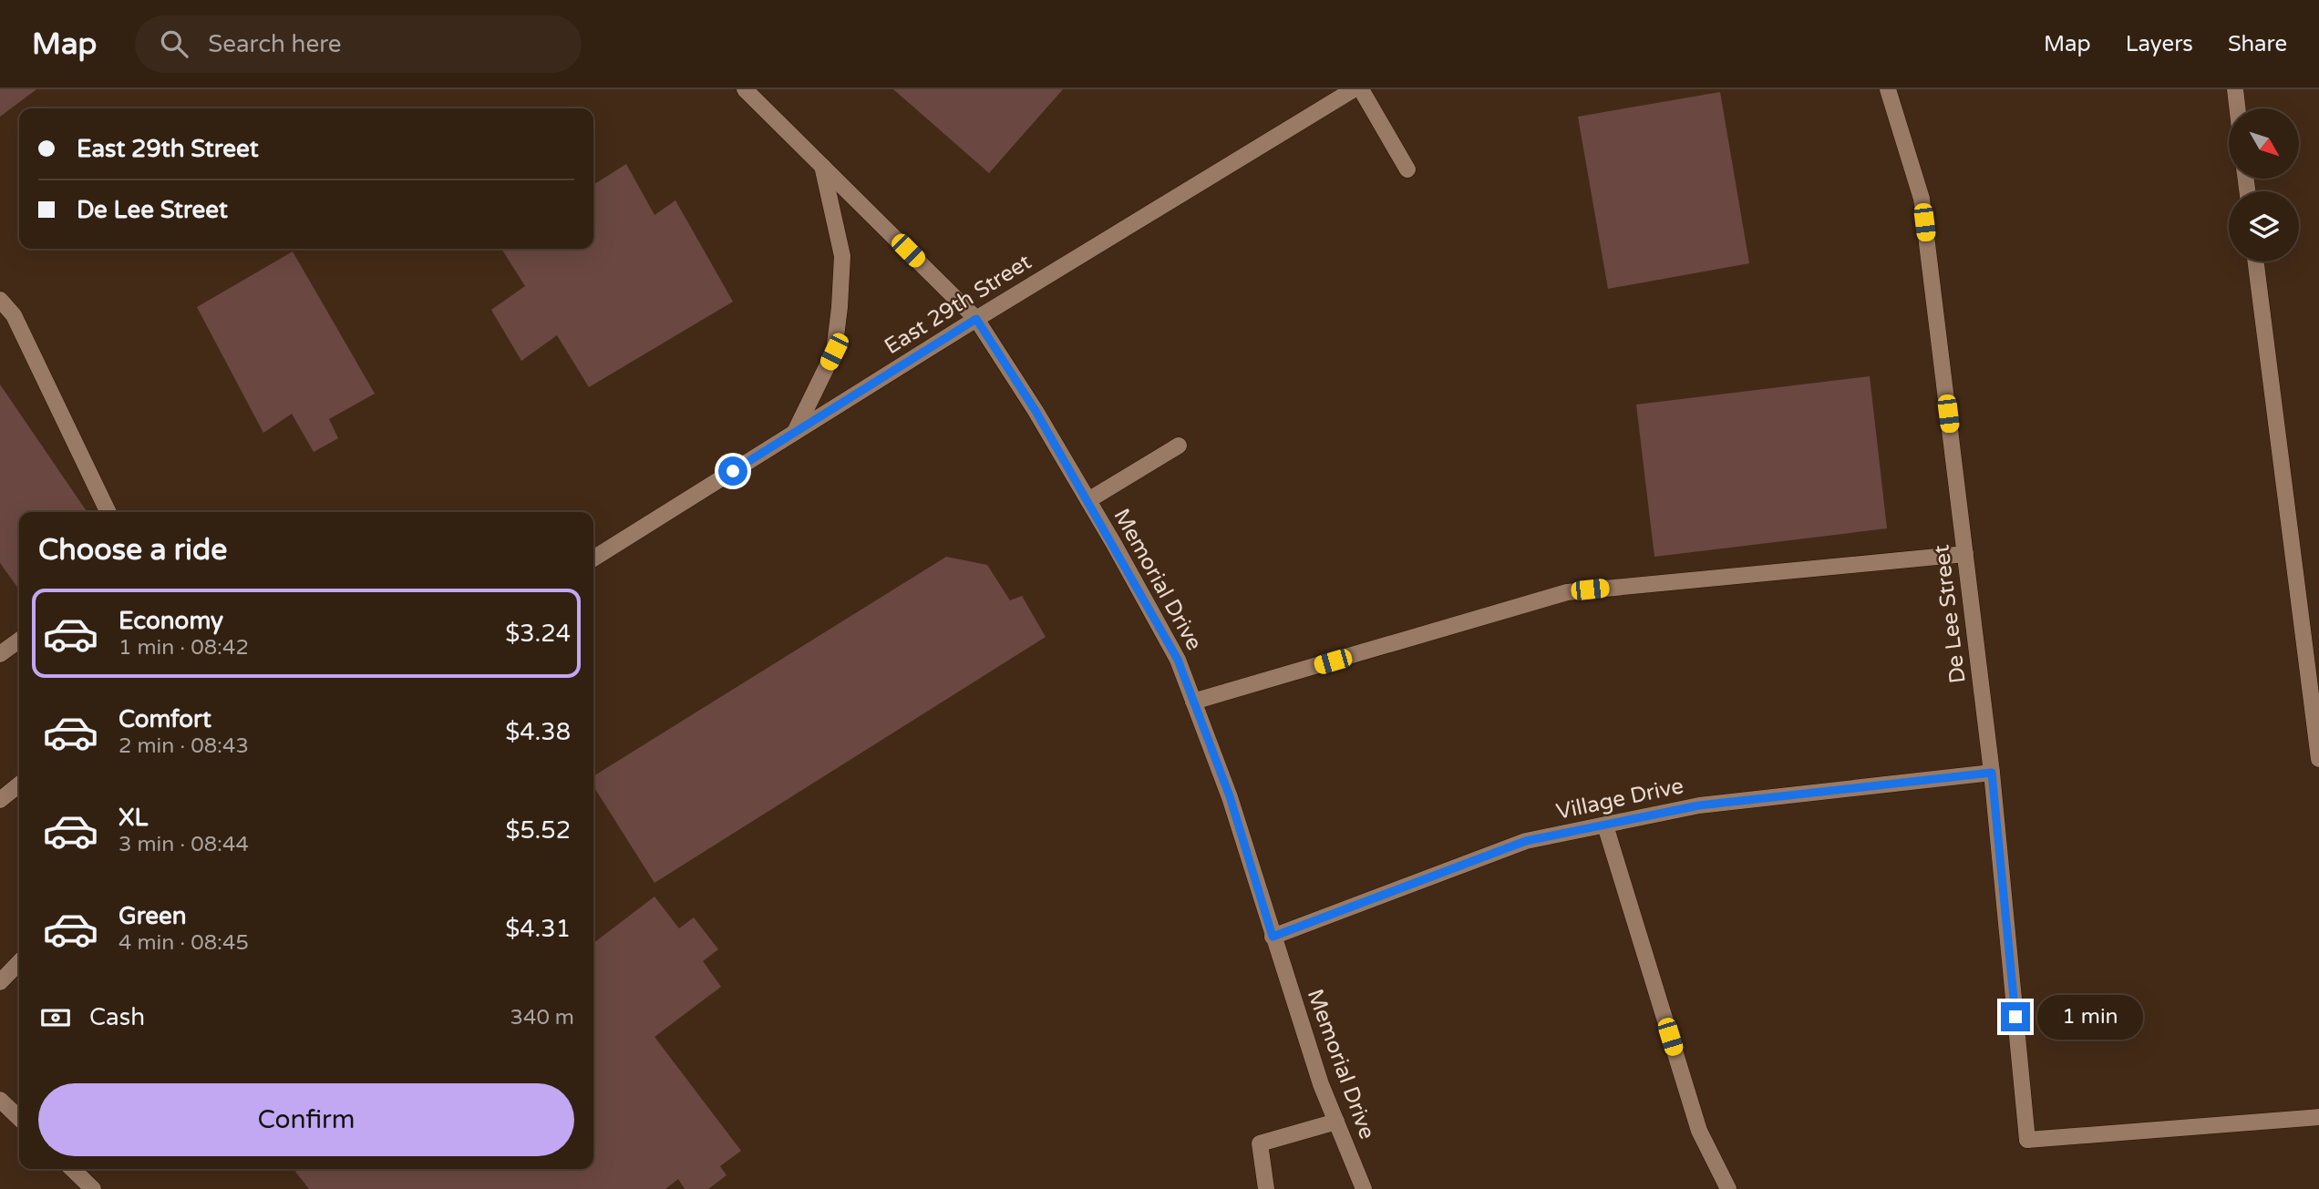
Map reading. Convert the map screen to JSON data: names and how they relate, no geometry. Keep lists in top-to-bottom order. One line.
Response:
{"streets":{"street":["East 29th Street","Memorial Drive","De Lee Street","Village Drive"]},"crossings":[["East 29th Street","Memorial Drive"],["Memorial Drive","Village Drive"],["De Lee Street","Village Drive"]],"north":"bottom right","page":{"header":"Map","search":"Search here","nav":["Map","Layers","Share"],"banner":["East 29th Street","De Lee Street"],"heading":"Choose a ride","list":[{"name":"Economy","note":"1 min · 08:42","value":"$3.24"},{"name":"Comfort","note":"2 min · 08:43","value":"$4.38"},{"name":"XL","note":"3 min · 08:44","value":"$5.52"},{"name":"Green","note":"4 min · 08:45","value":"$4.31"}],"pay":["Cash","340 m"],"bubble":"1 min","buttons":"Confirm"}}
